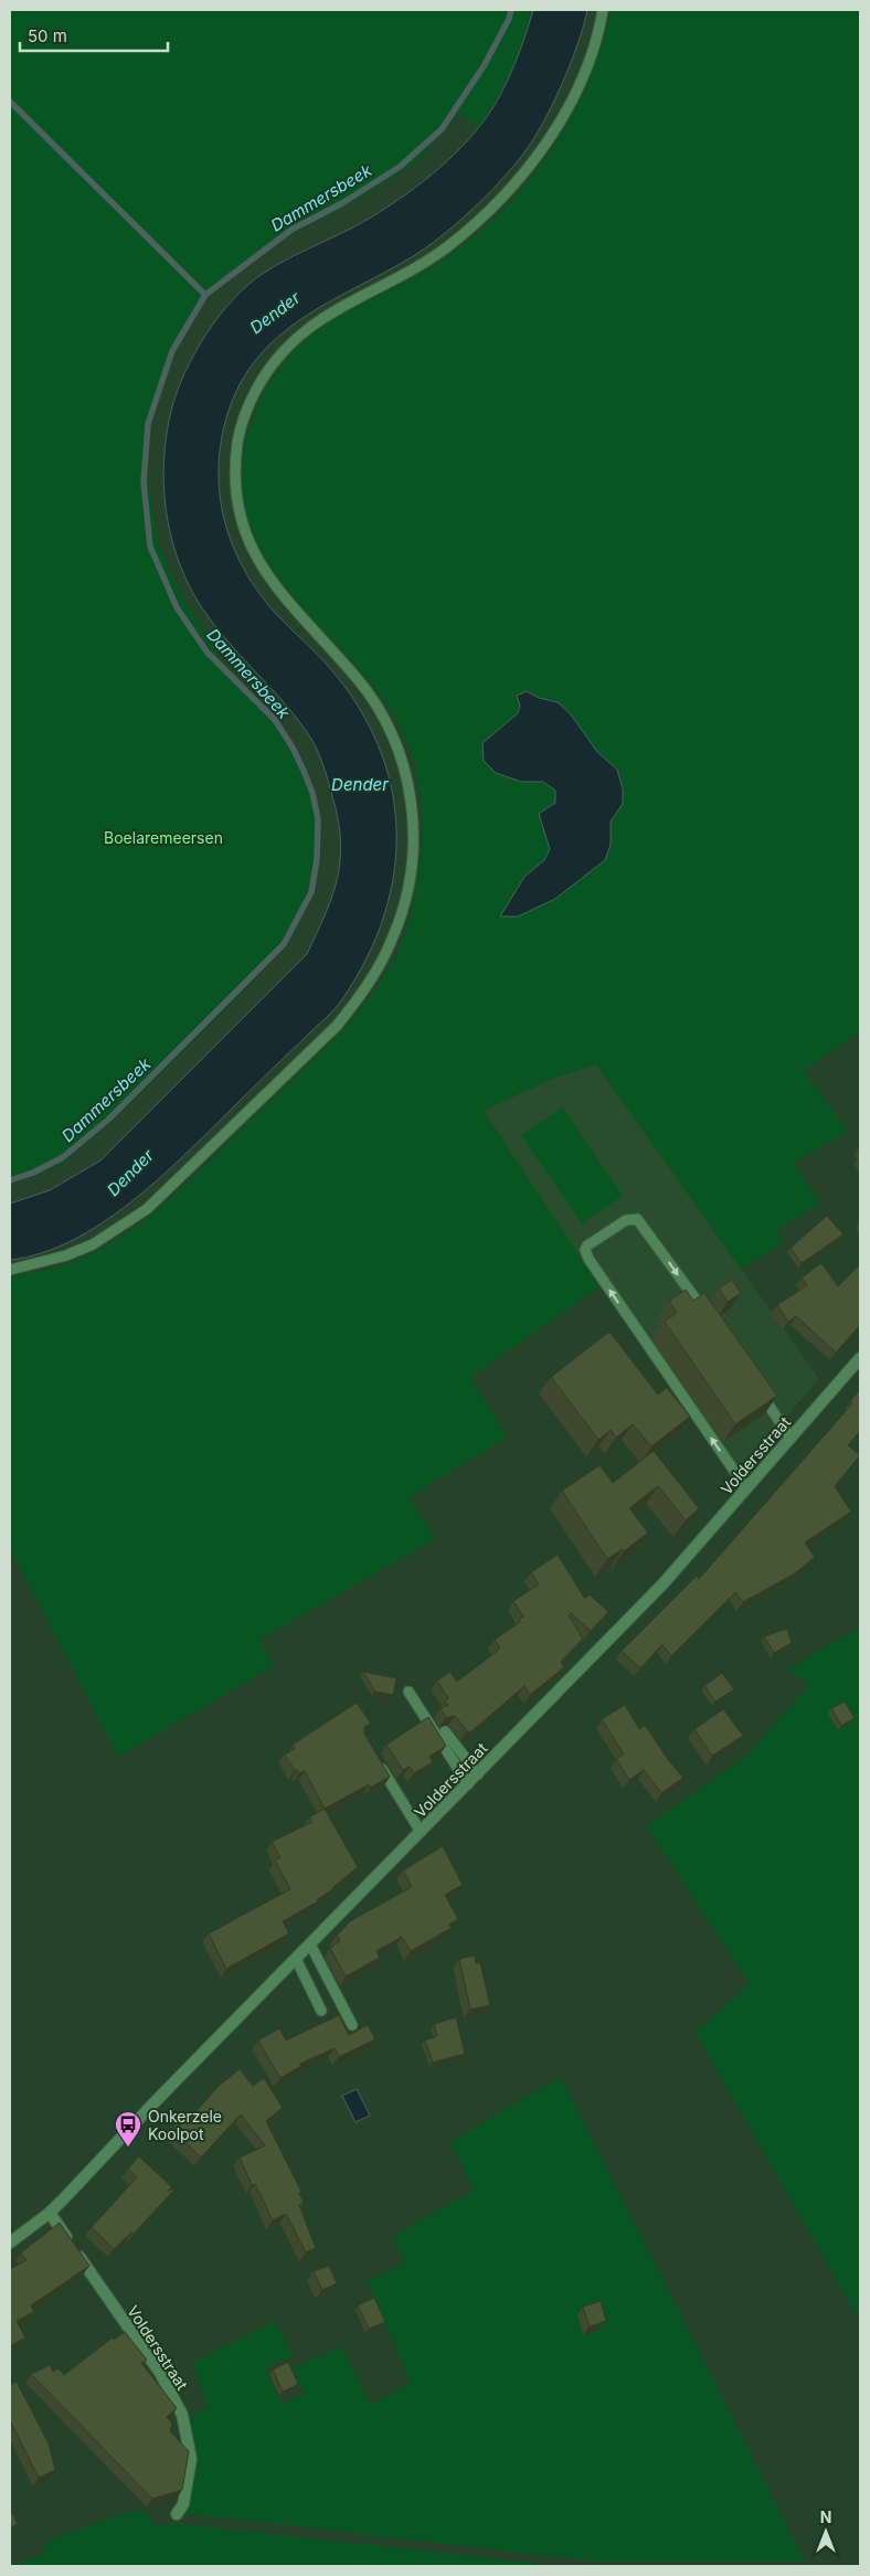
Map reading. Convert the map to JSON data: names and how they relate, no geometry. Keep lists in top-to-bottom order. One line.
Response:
{"streets":{"street":["Voldersstraat"]},"water":["Dammersbeek","Dender"],"parks":["Boelaremeersen"],"places":{"bus stop":["Onkerzele Koolpot"]},"scale_bar":"50 m","north":"top"}
